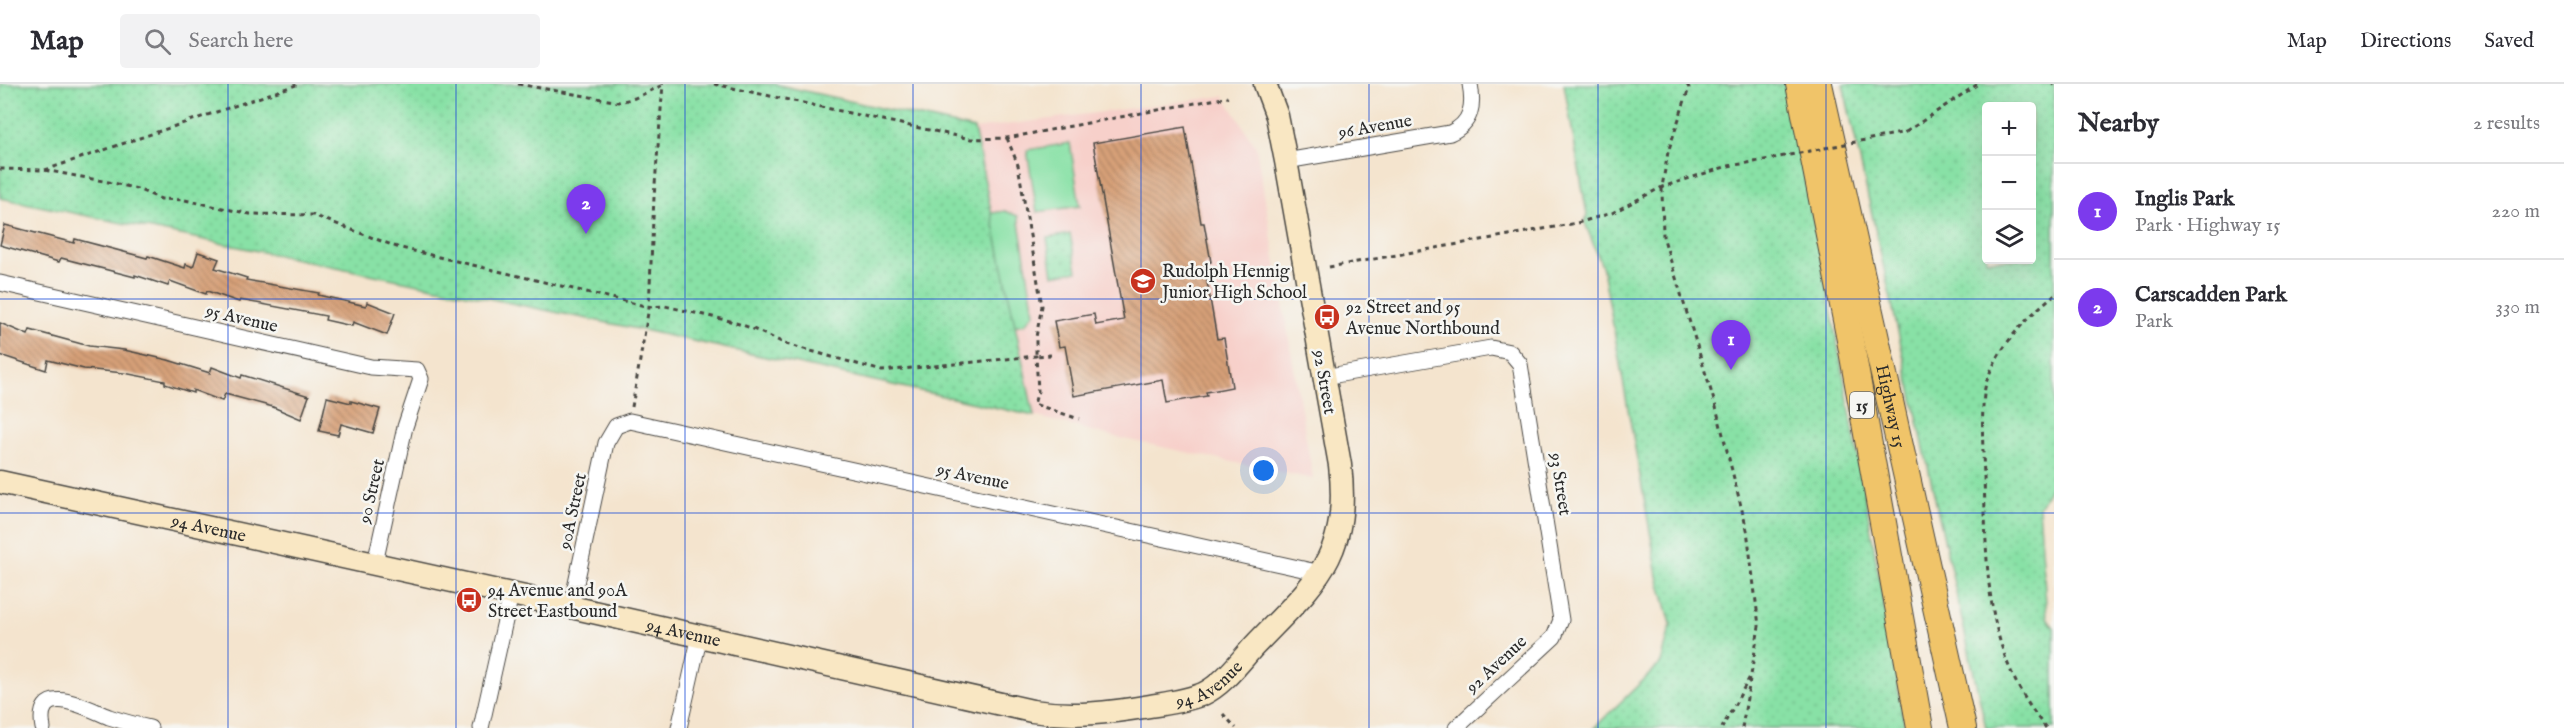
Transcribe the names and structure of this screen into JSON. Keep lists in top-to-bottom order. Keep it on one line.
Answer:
{"streets":{"main road":["15","Highway 15"],"street":["96 Avenue","95 Avenue","92 Street","93 Street","90 Street","90A Street","94 Avenue","92 Avenue"]},"crossings":[["96 Avenue","92 Street"],["95 Avenue","92 Street"],["95 Avenue","90 Street"],["95 Avenue","90A Street"],["95 Avenue","94 Avenue"],["92 Street","93 Street"],["92 Street","94 Avenue"],["93 Street","92 Avenue"],["90 Street","94 Avenue"],["90A Street","94 Avenue"]],"places":{"school or university":["Rudolph Hennig Junior High School"],"bus stop":["92 Street and 95 Avenue Northbound","94 Avenue and 90A Street Eastbound"]},"page":{"header":"Map","search":"Search here","nav":["Map","Directions","Saved"],"heading":["Nearby","2 results"],"map_buttons":["+","−"],"list":[{"mark":"1","name":"Inglis Park","note":"Park · Highway 15","value":"220 m"},{"mark":"2","name":"Carscadden Park","note":"Park","value":"330 m"}],"pins":["2","1"]}}
